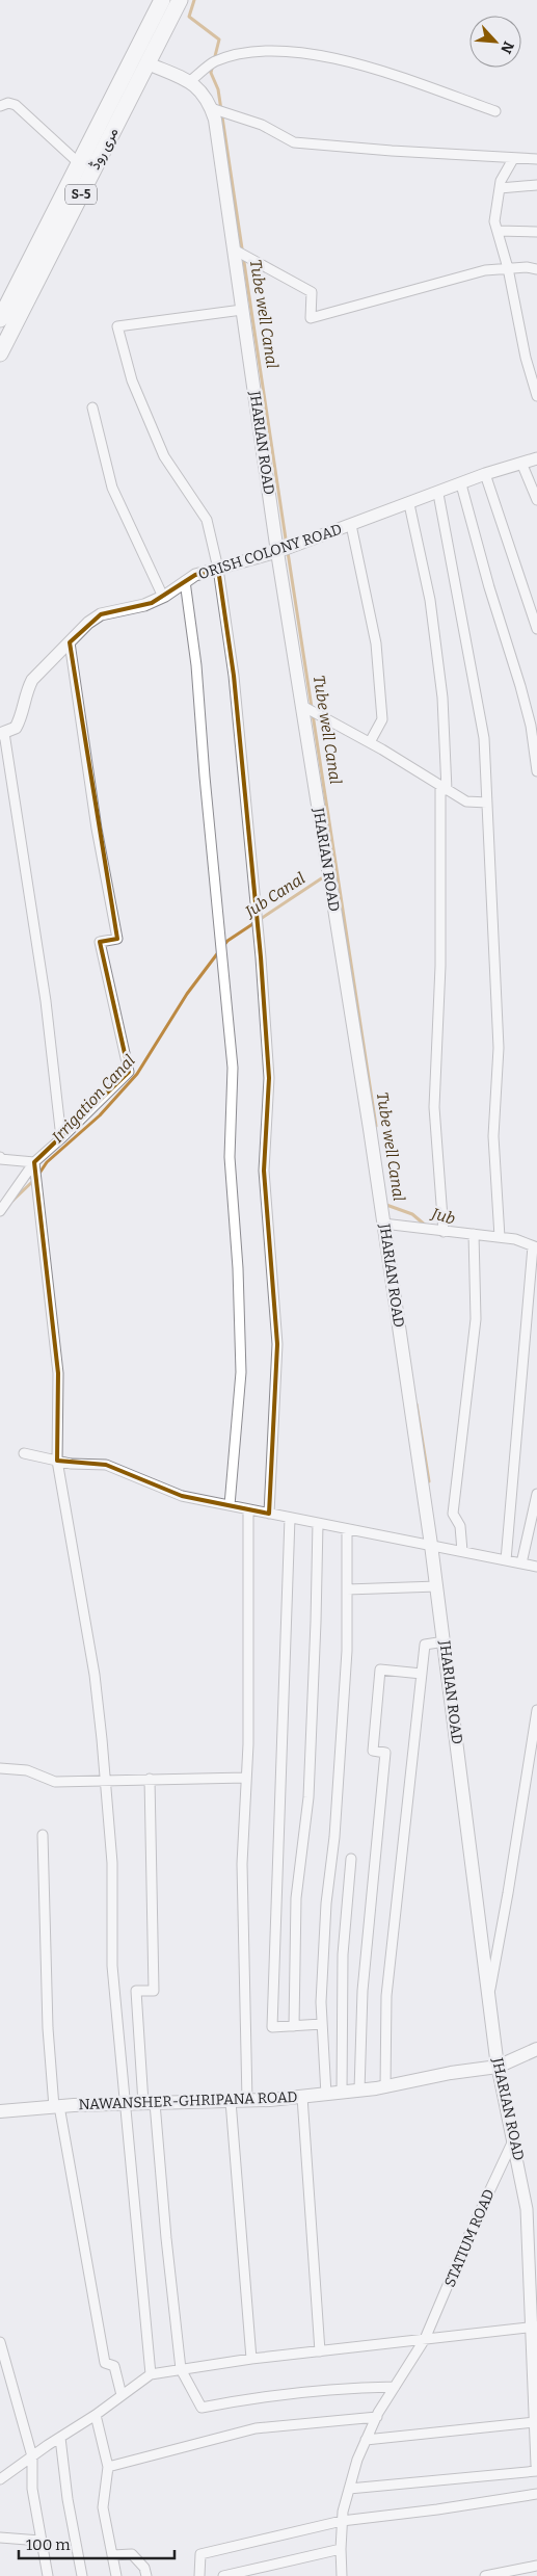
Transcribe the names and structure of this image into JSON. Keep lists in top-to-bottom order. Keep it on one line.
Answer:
{"streets":{"main road":["مری روڈ","S-5","JHARIAN ROAD","NAWANSHER-GHRIPANA ROAD"],"street":["ORISH COLONY ROAD","STATIUM ROAD"]},"crossings":[["مری روڈ","JHARIAN ROAD"],["JHARIAN ROAD","ORISH COLONY ROAD"],["JHARIAN ROAD","NAWANSHER-GHRIPANA ROAD"],["JHARIAN ROAD","STATIUM ROAD"]],"water":["Tube well Canal","Jub Canal","Irrigation Canal","Jub"],"scale_bar":"100 m","north":"bottom right"}
